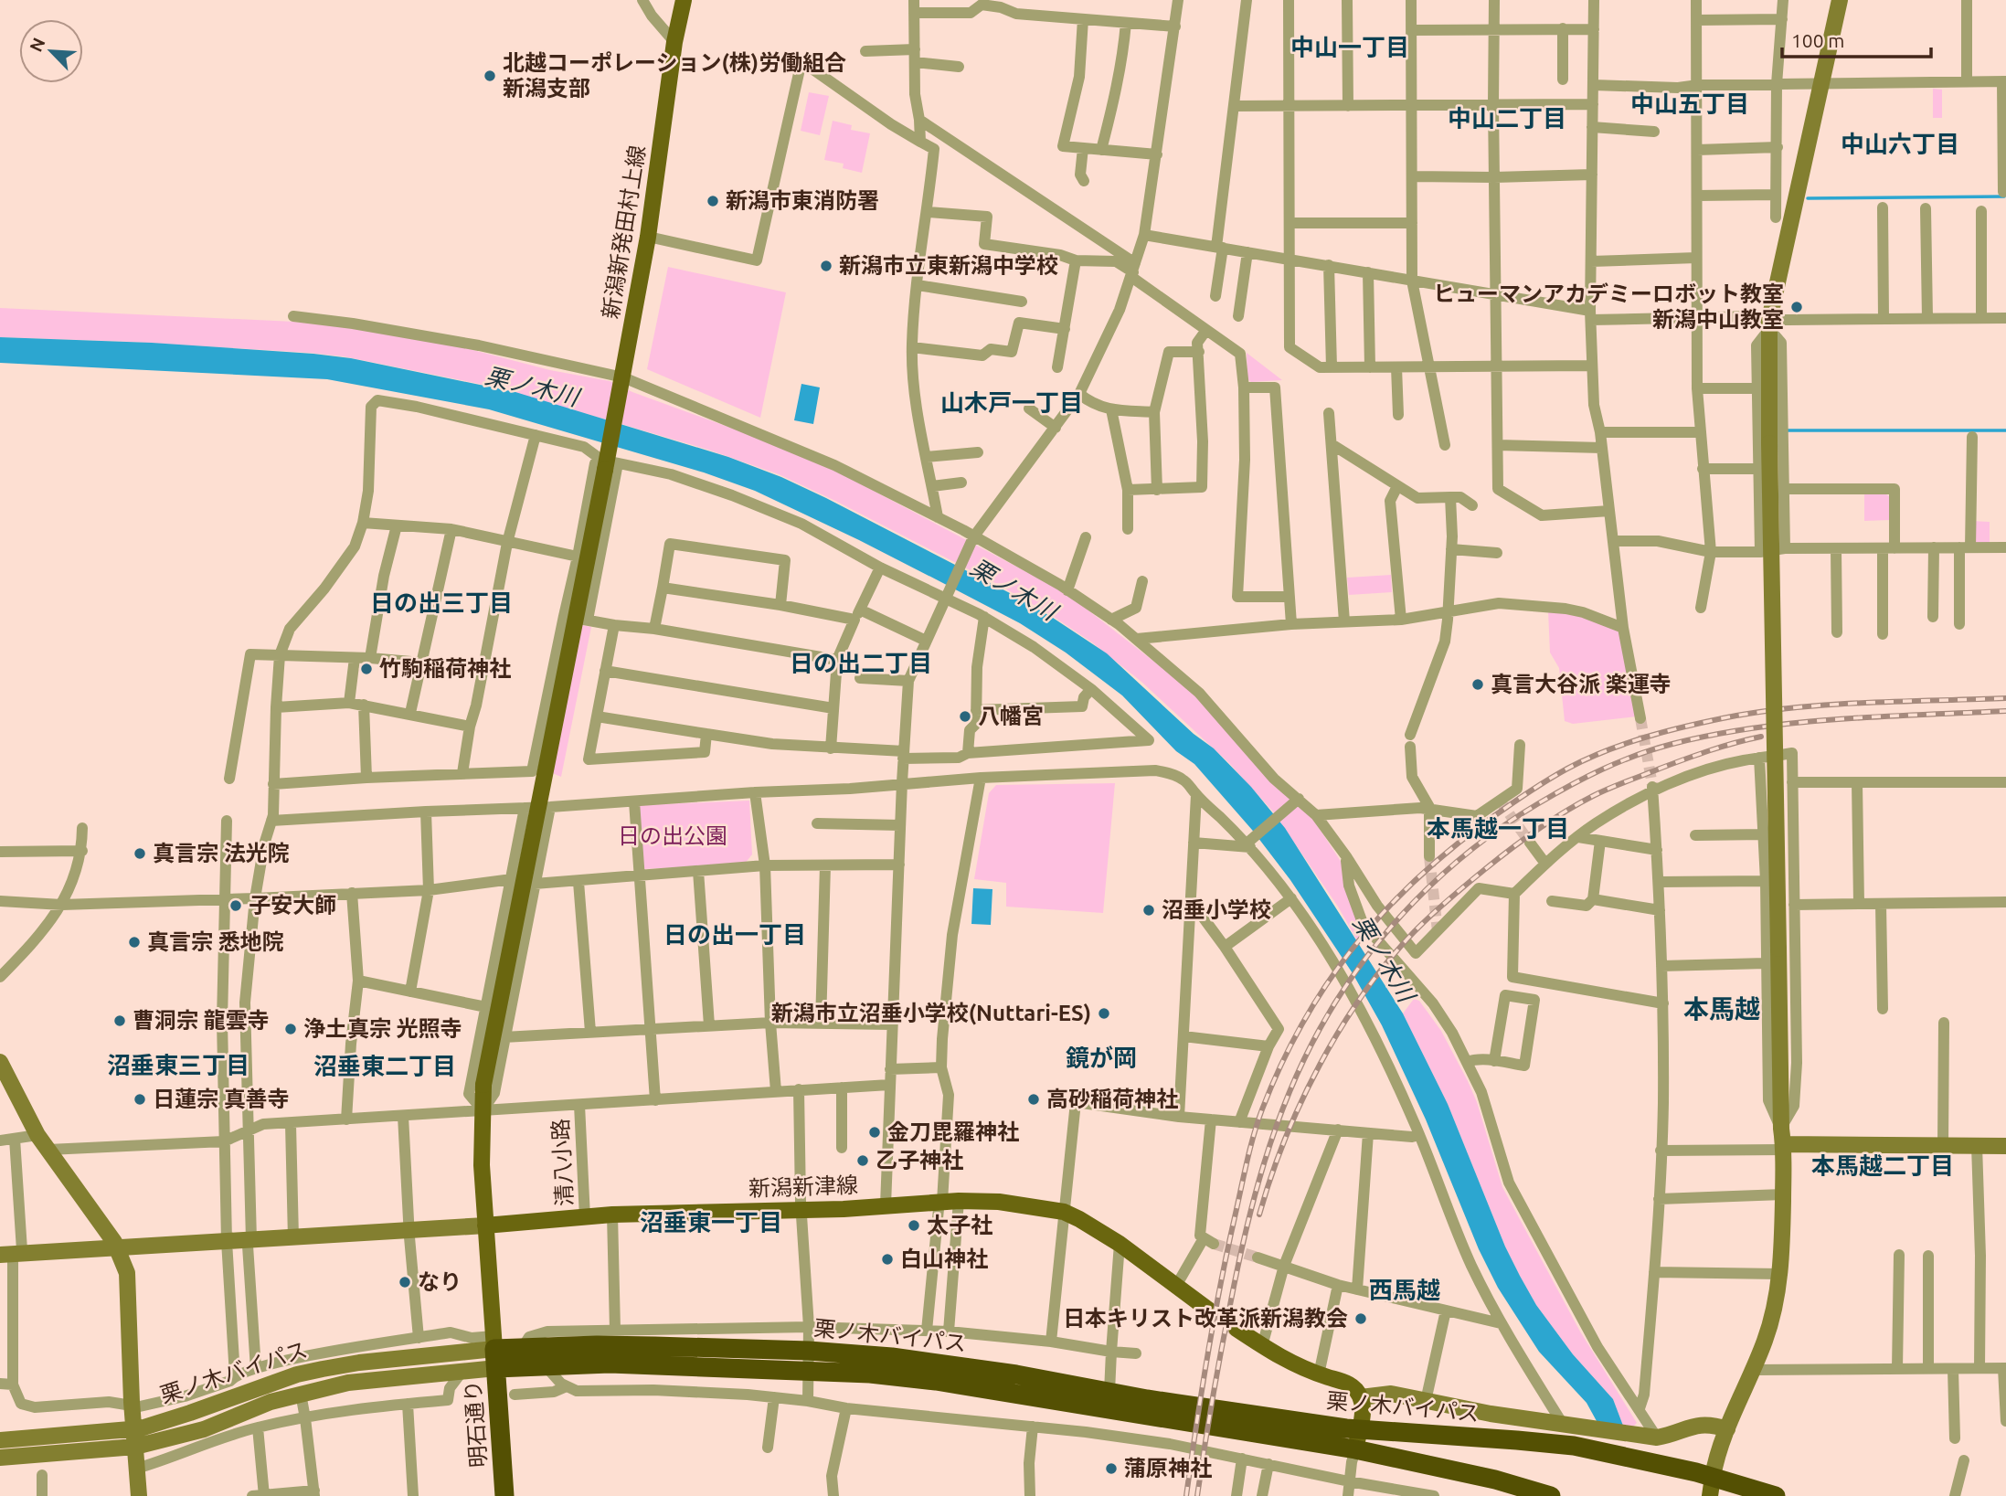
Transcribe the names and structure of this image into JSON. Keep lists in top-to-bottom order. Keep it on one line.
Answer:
{"streets":{"highway":["栗ノ木バイパス","明石通り"],"main road":["新潟新発田村上線","新潟新津線"],"street":["清八小路"]},"crossings":[["新潟新発田村上線","新潟新津線"],["新潟新発田村上線","栗ノ木バイパス"],["新潟新発田村上線","明石通り"],["清八小路","新潟新津線"],["栗ノ木バイパス","明石通り"]],"districts":["中山一丁目","中山五丁目","中山二丁目","中山六丁目","山木戸一丁目","日の出三丁目","日の出二丁目","本馬越一丁目","日の出一丁目","本馬越","鏡が岡","沼垂東三丁目","沼垂東二丁目","本馬越二丁目","沼垂東一丁目","西馬越"],"water":["栗ノ木川"],"parks":["日の出公園"],"places":["北越コーポレーション(株)労働組合 新潟支部","新潟市東消防署","新潟市立東新潟中学校","ヒューマンアカデミーロボット教室 新潟中山教室","竹駒稲荷神社","真言大谷派 楽運寺","八幡宮","真言宗 法光院","子安大師","沼垂小学校","真言宗 悉地院","新潟市立沼垂小学校(Nuttari-ES)","曹洞宗 龍雲寺","浄土真宗 光照寺","日蓮宗 真善寺","高砂稲荷神社","金刀毘羅神社","乙子神社","太子社","白山神社","なり","日本キリスト改革派新潟教会","蒲原神社"],"scale_bar":"100 m","north":"top left"}
